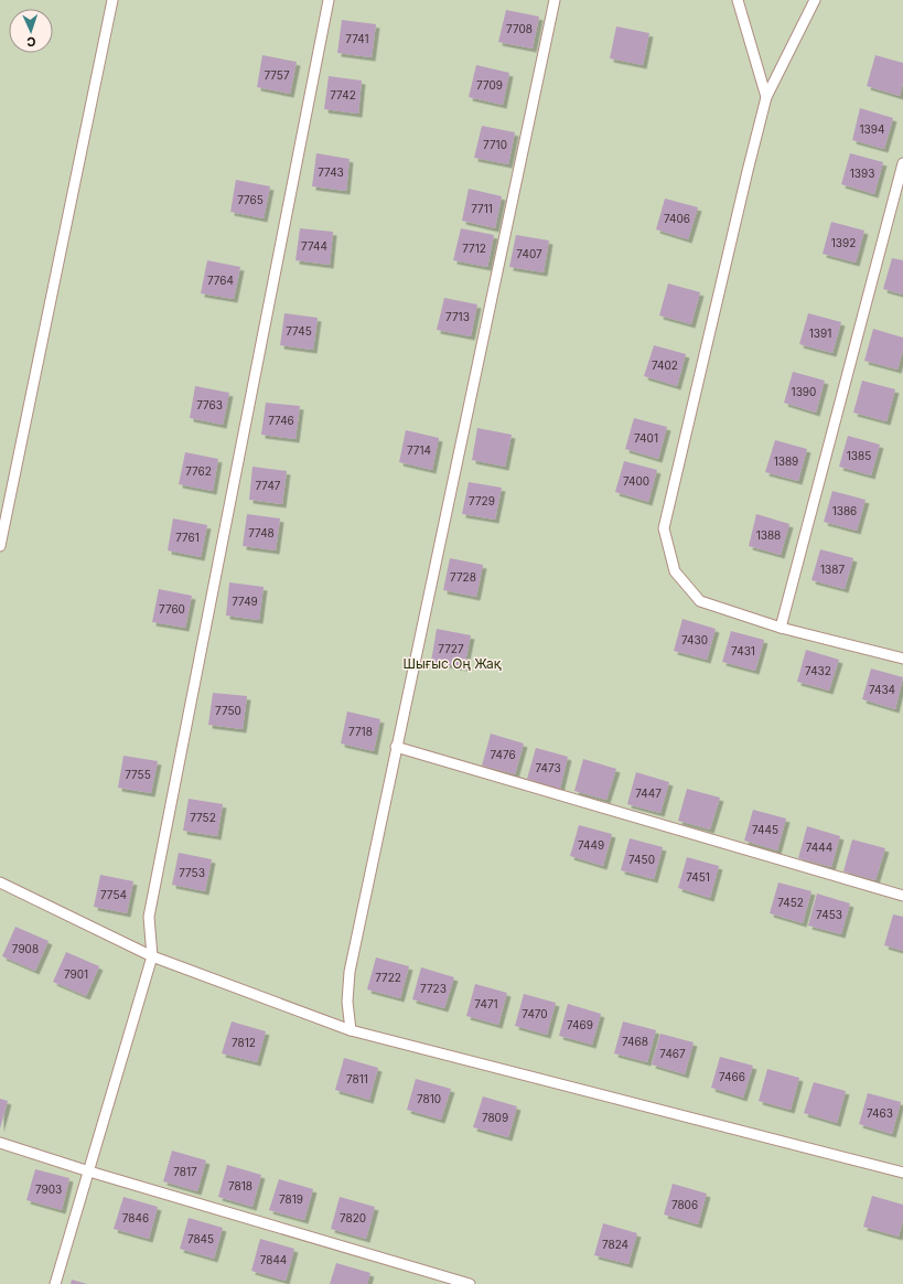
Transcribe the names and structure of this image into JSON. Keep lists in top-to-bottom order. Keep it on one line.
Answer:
{"parks":["Шығыс Оң Жақ"],"house_numbers":["7708","7741","7757","7709","7742","1394","7710","7743","1393","7765","7711","7406","1392","7744","7712","7407","7764","7713","7745","1391","7402","1390","7763","7746","7401","7714","1385","1389","7762","7400","7747","7729","1386","7748","1388","7761","1387","7728","7749","7760","7430","7727","7431","7432","7434","7750","7718","7476","7473","7755","7447","7752","7445","7449","7444","7450","7753","7451","7754","7452","7453","7908","7901","7722","7723","7471","7470","7469","7468","7812","7467","7466","7811","7810","7463","7809","7817","7818","7903","7819","7806","7846","7820","7845","7824","7844"],"north":"bottom"}
